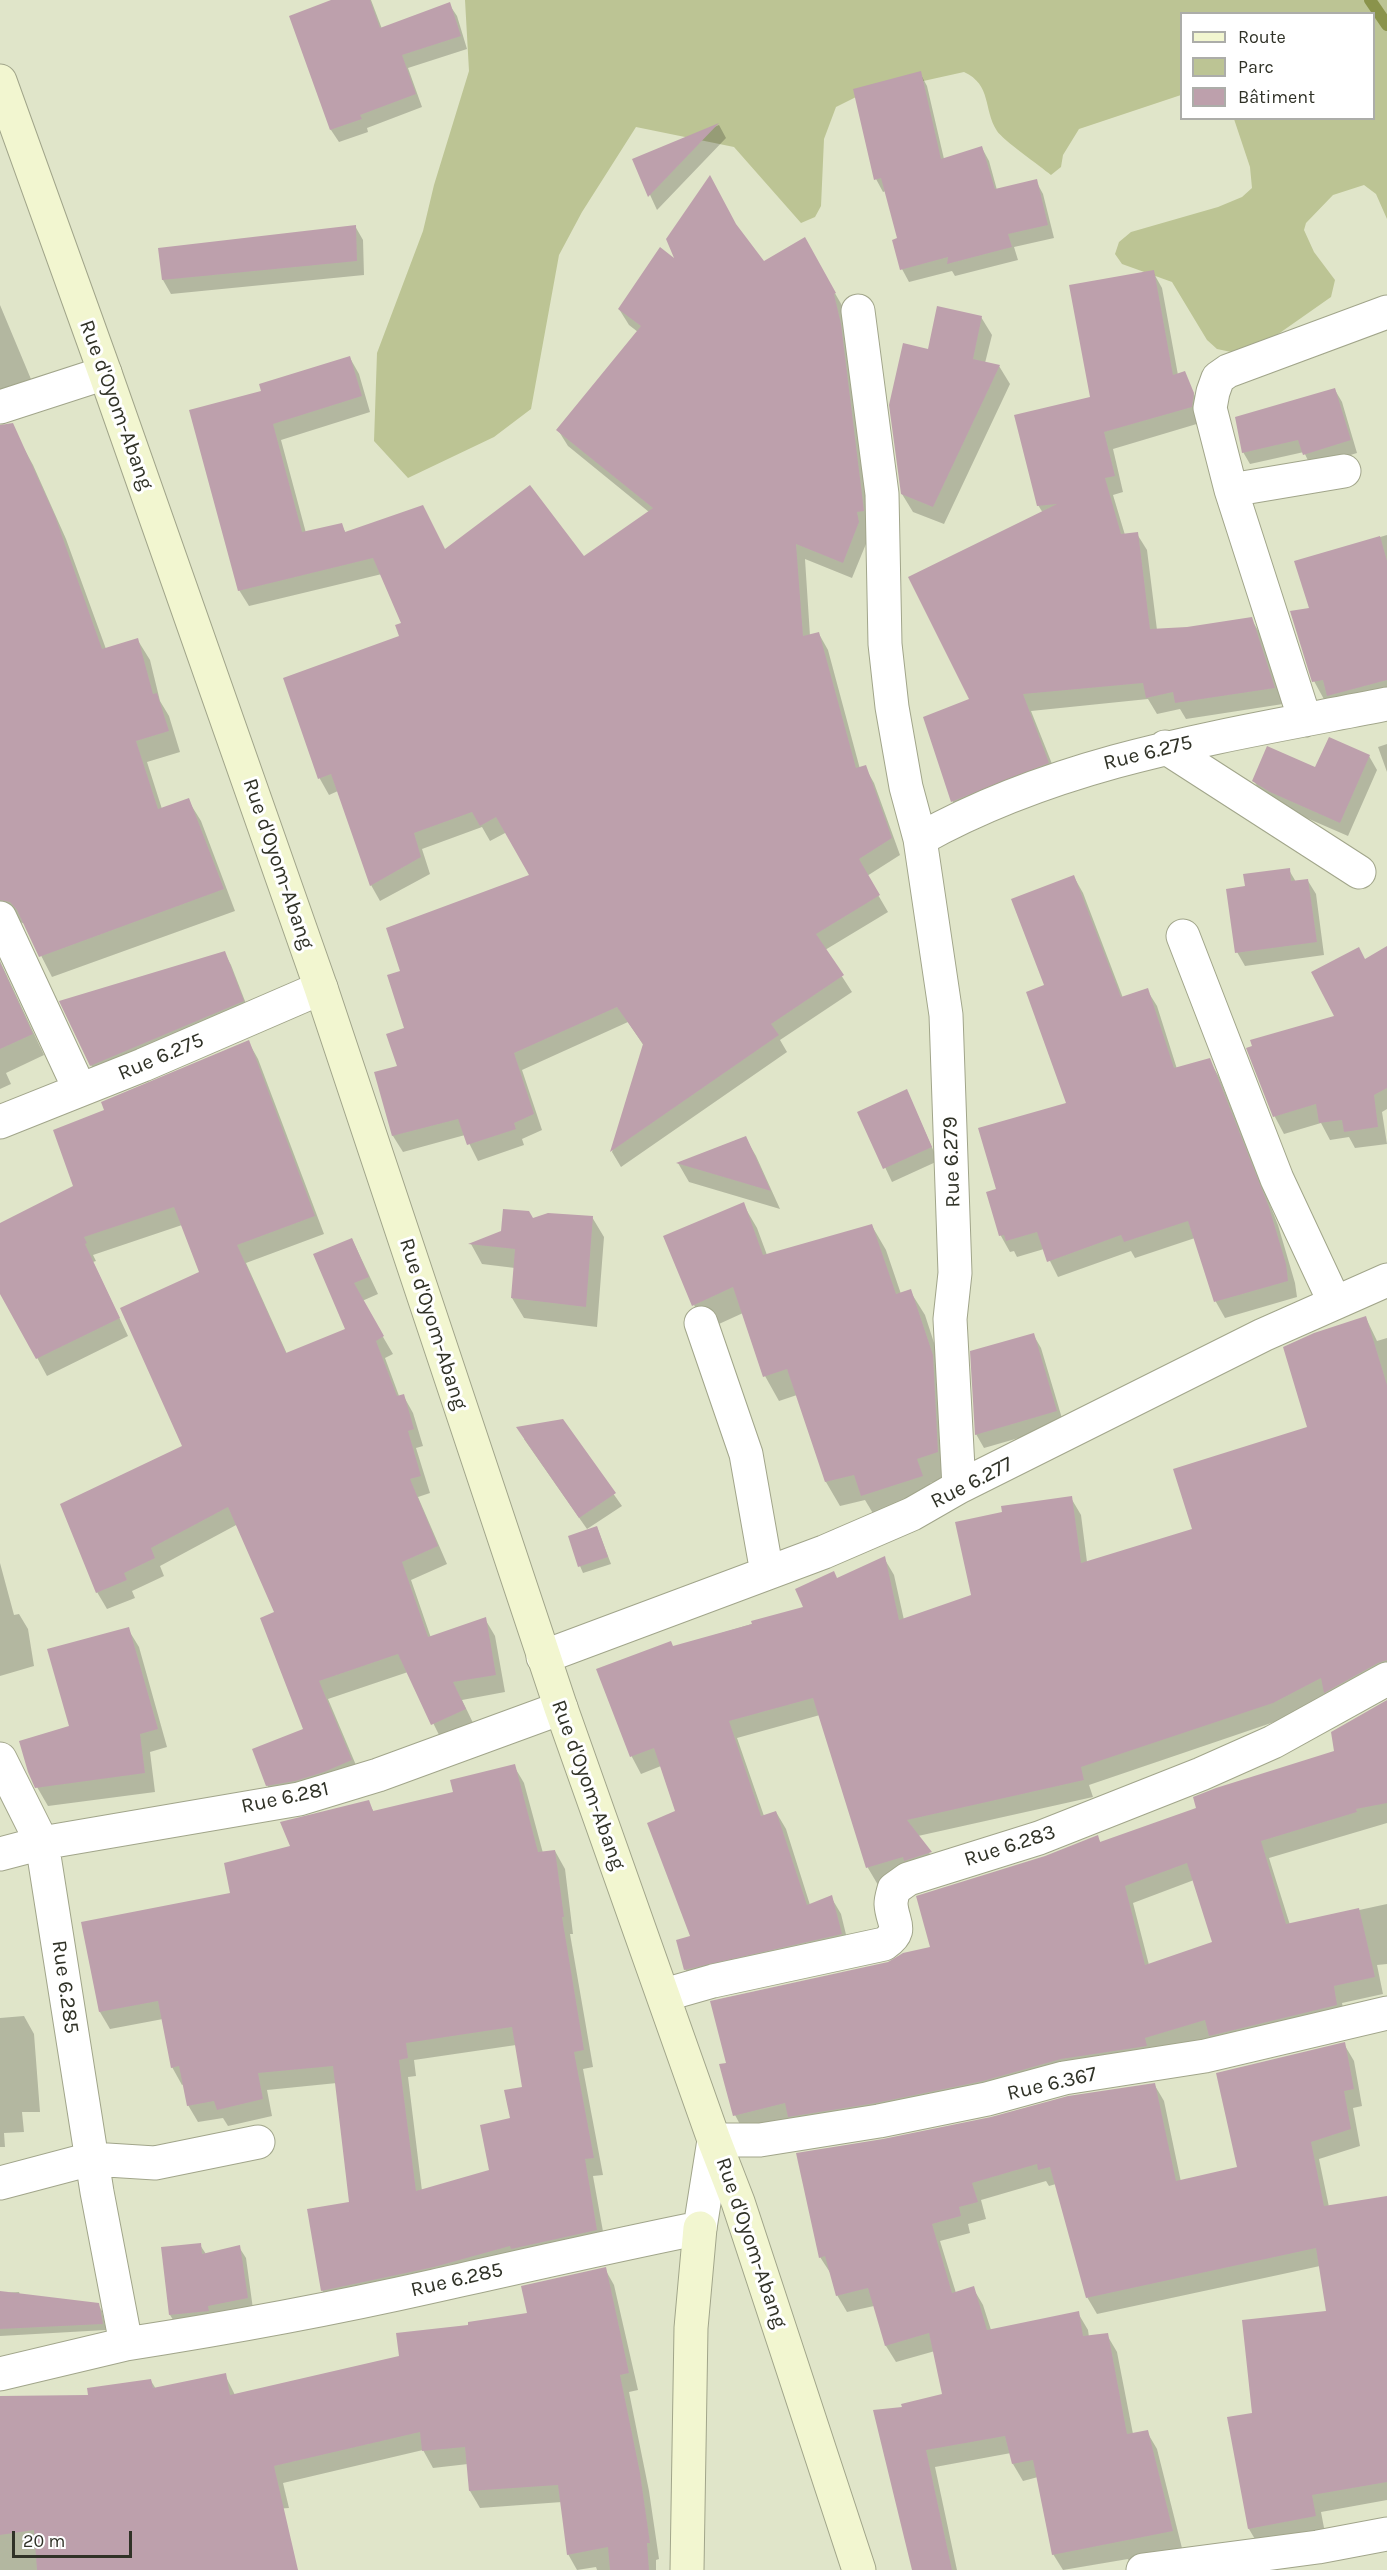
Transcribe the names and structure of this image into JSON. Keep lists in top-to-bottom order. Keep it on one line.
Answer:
{"streets":{"main road":["Rue d'Oyom-Abang"],"street":["Rue 6.275","Rue 6.279","Rue 6.277","Rue 6.281","Rue 6.283","Rue 6.285","Rue 6.367"]},"crossings":[["Rue d'Oyom-Abang","Rue 6.275"],["Rue d'Oyom-Abang","Rue 6.277"],["Rue d'Oyom-Abang","Rue 6.281"],["Rue d'Oyom-Abang","Rue 6.283"],["Rue d'Oyom-Abang","Rue 6.367"],["Rue 6.275","Rue 6.279"],["Rue 6.279","Rue 6.277"],["Rue 6.281","Rue 6.285"]],"legend":["Route","Parc","Bâtiment"],"scale_bar":"20 m"}
